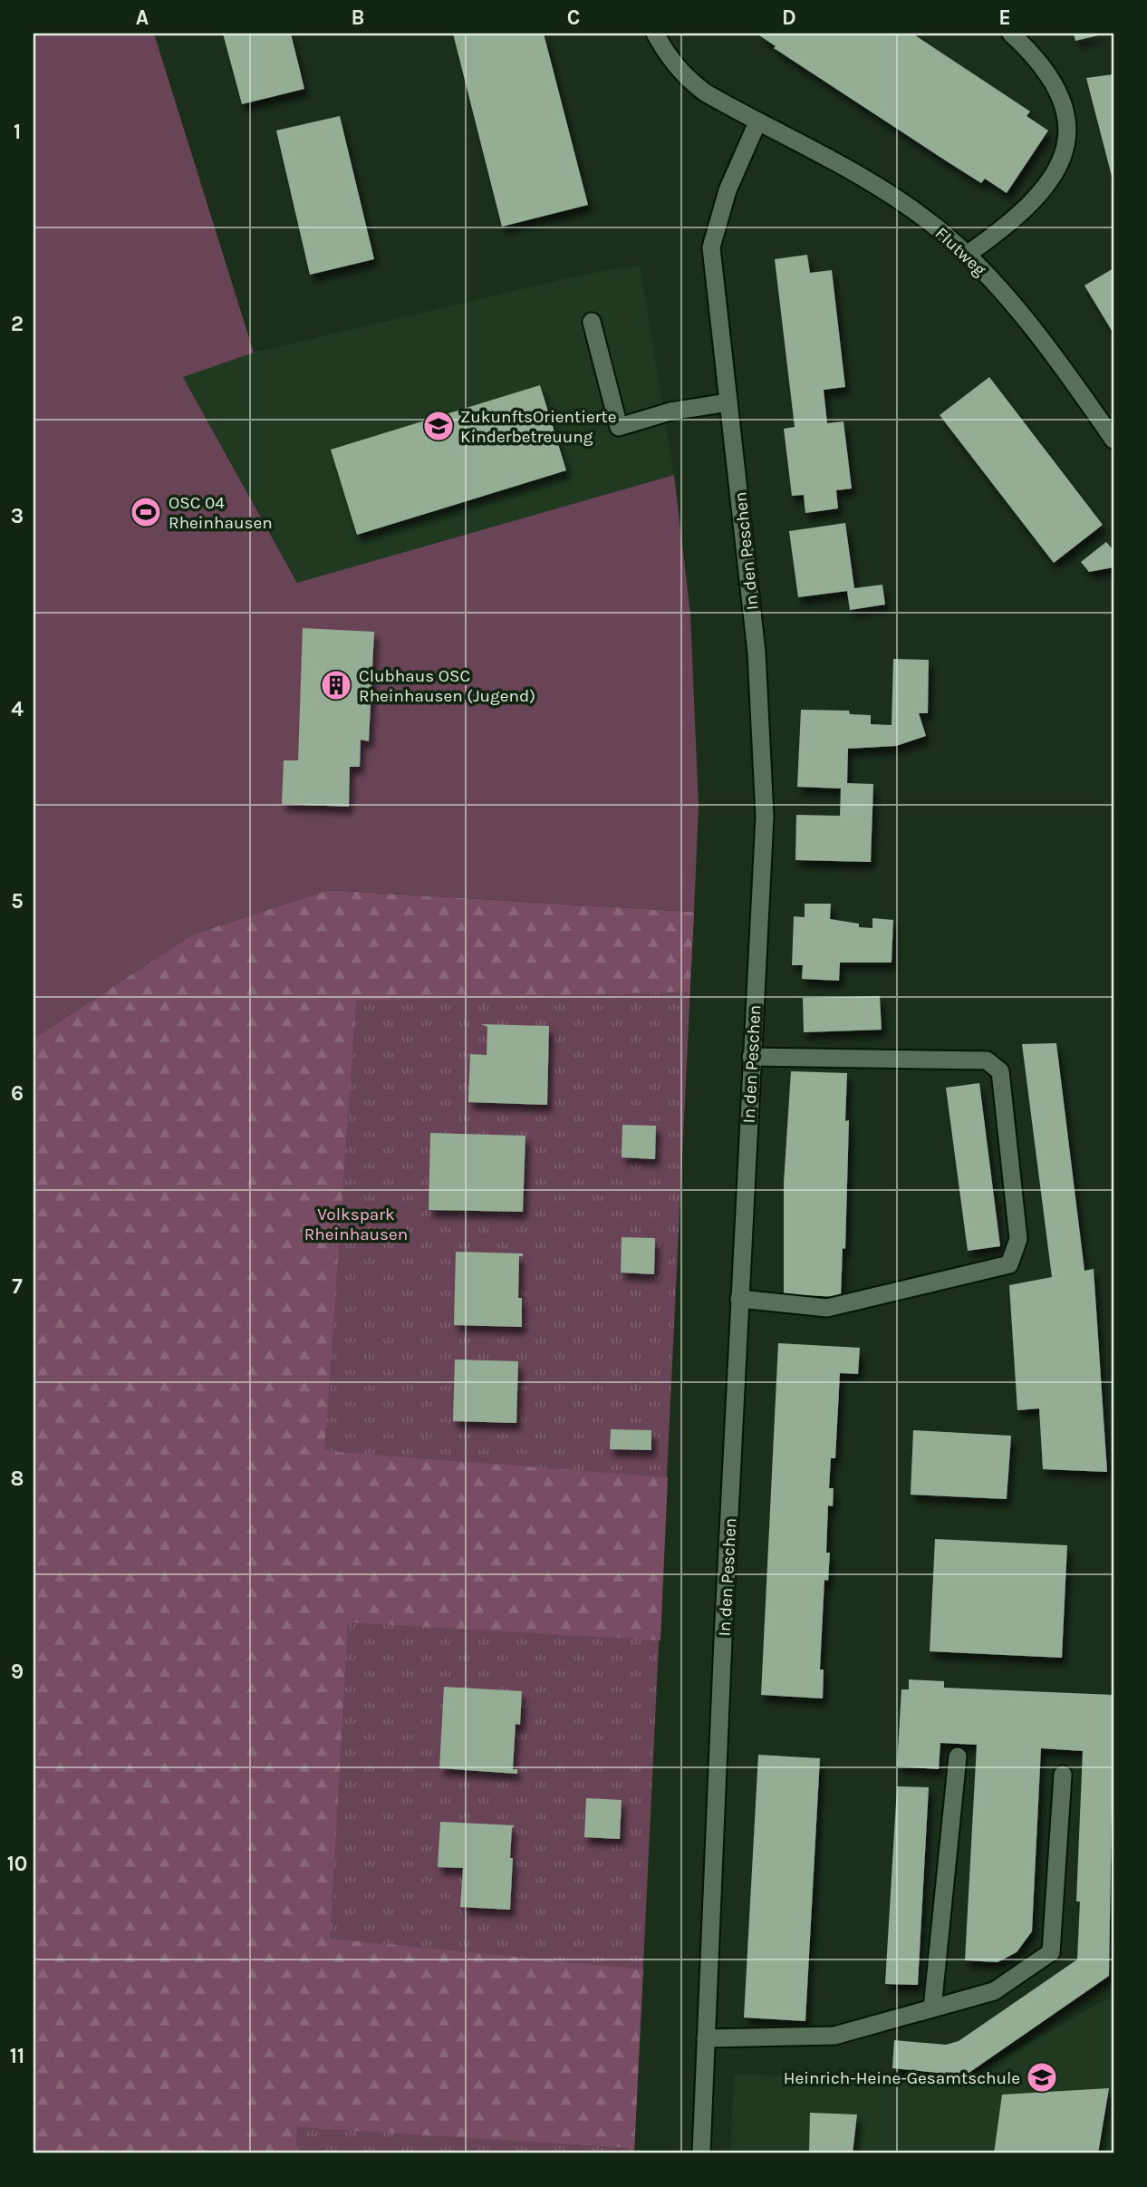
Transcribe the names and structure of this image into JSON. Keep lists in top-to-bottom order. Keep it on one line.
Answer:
{"streets":{"street":["Flutweg","In den Peschen"]},"crossings":[["Flutweg","In den Peschen"]],"parks":["Volkspark Rheinhausen"],"places":{"school or university":["ZukunftsOrientierte Kinderbetreuung","Heinrich-Heine-Gesamtschule"],"sports":["OSC 04 Rheinhausen"],"building":["Clubhaus OSC Rheinhausen (Jugend)"]},"grid":{"columns":["A","B","C","D","E"],"rows":["1","2","3","4","5","6","7","8","9","10","11"]}}
